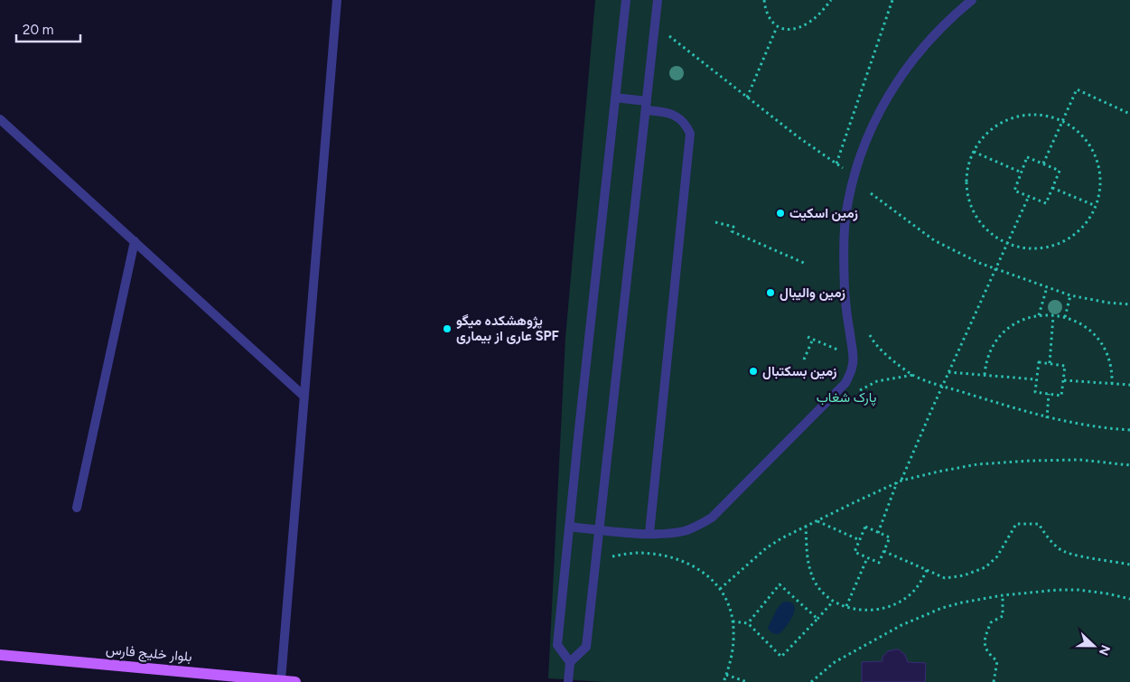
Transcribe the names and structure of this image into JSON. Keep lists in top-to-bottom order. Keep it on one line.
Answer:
{"streets":{"main road":["بلوار خلیج ‌فارس"]},"parks":["پارک شغاب"],"places":["زمین اسکیت","زمین والیبال","پژوهشکده میگو عاری از بیماری SPF","زمین بسکتبال"],"scale_bar":"20 m","north":"right"}
